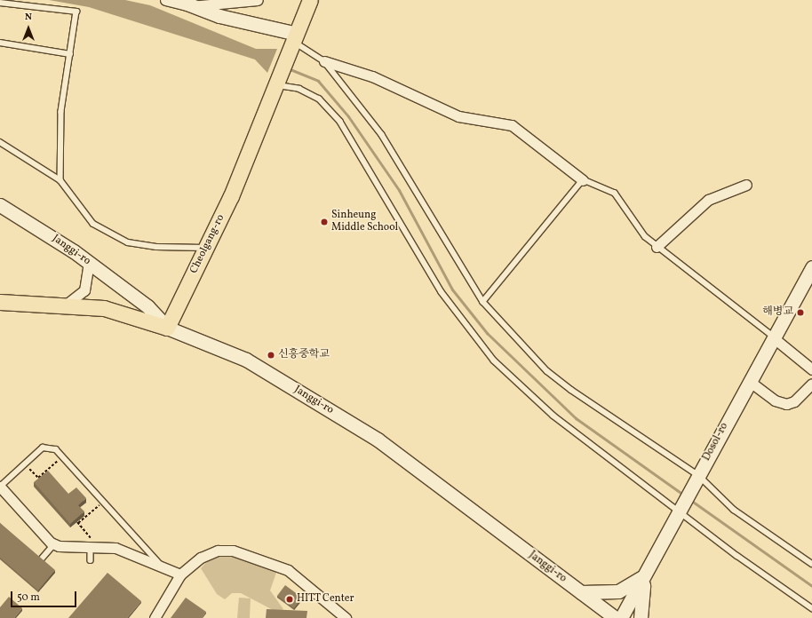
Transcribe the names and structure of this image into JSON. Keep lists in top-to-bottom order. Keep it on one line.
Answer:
{"streets":{"main road":["Cheolgang-ro","Janggi-ro","Dosol-ro"]},"crossings":[["Cheolgang-ro","Janggi-ro"]],"places":["Sinheung Middle School","해병교","신흥중학교","HITT Center"],"scale_bar":"50 m","north":"top"}
